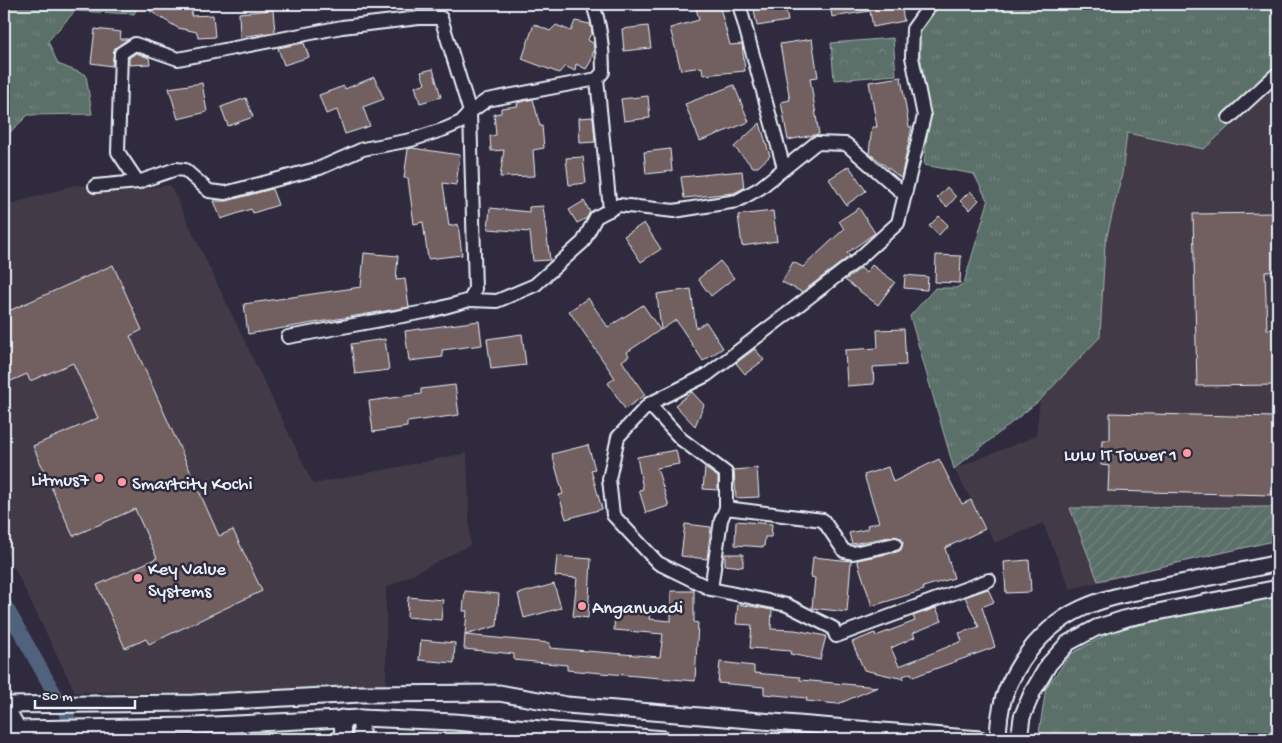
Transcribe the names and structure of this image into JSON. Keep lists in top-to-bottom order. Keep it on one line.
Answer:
{"places":["LuLu IT Tower 1","Litmus7","Smartcity Kochi","Key Value Systems","Anganwadi"],"scale_bar":"50 m"}
